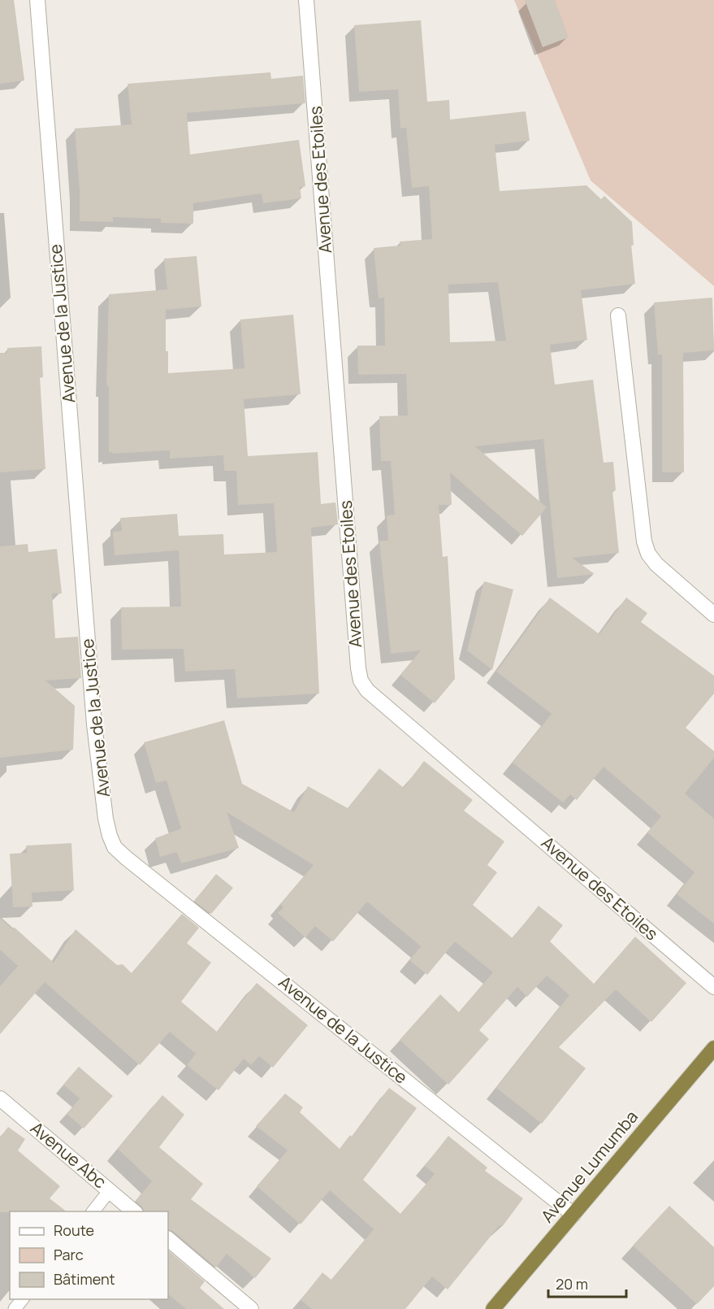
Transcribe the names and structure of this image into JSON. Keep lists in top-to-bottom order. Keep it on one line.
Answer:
{"streets":{"highway":["Avenue Lumumba"],"street":["Avenue des Etoiles","Avenue de la Justice","Avenue Abc"]},"crossings":[["Avenue de la Justice","Avenue Lumumba"]],"legend":["Route","Parc","Bâtiment"],"scale_bar":"20 m"}
